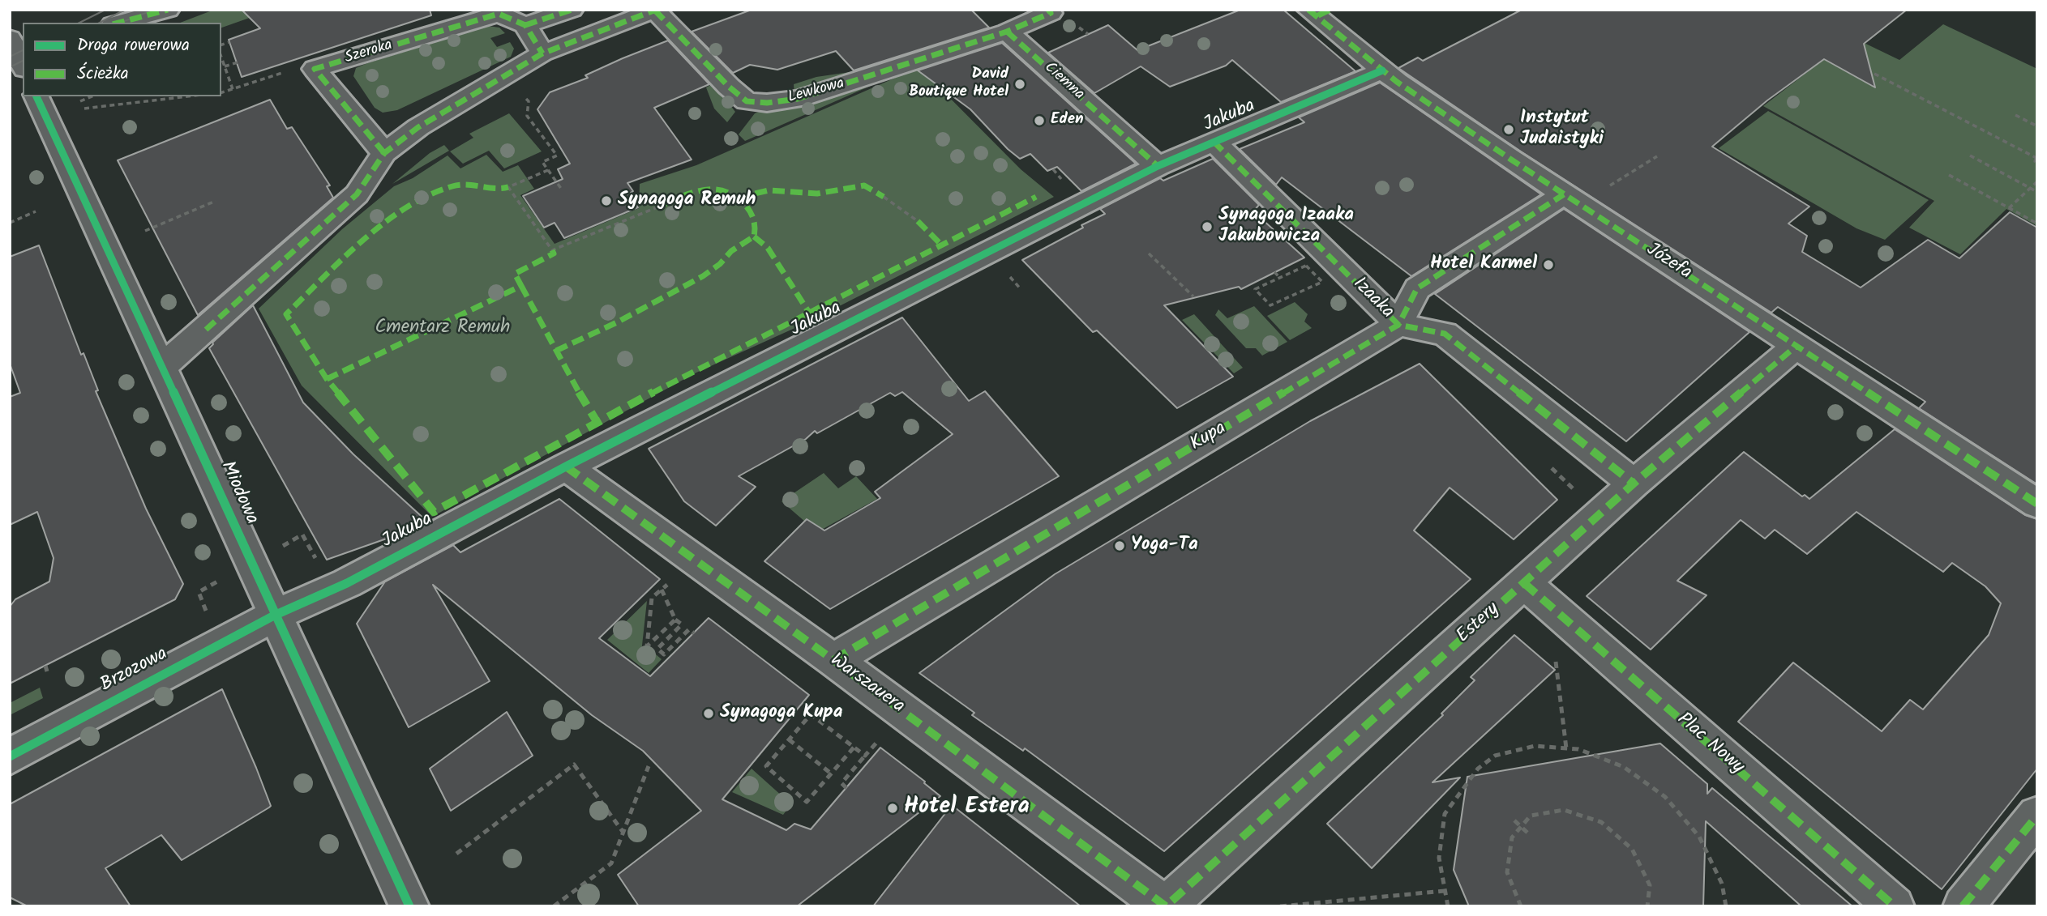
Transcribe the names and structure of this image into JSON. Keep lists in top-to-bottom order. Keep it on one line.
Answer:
{"streets":{"street":["Szeroka","Ciemna","Lewkowa","Jakuba","Józefa","Izaaka","Kupa","Miodowa","Estery","Brzozowa","Warszauera","Plac Nowy"]},"crossings":[["Ciemna","Lewkowa"],["Ciemna","Jakuba"],["Jakuba","Józefa"],["Jakuba","Izaaka"],["Jakuba","Miodowa"],["Jakuba","Brzozowa"],["Jakuba","Warszauera"],["Józefa","Estery"],["Izaaka","Kupa"],["Izaaka","Estery"],["Kupa","Warszauera"],["Miodowa","Brzozowa"],["Estery","Warszauera"],["Estery","Plac Nowy"]],"parks":["Cmentarz Remuh"],"places":["David Boutique Hotel","Eden","Instytut Judaistyki","Synagoga Remuh","Synagoga Izaaka Jakubowicza","Hotel Karmel","Yoga-Ta","Synagoga Kupa","Hotel Estera"],"legend":["Droga rowerowa","Ścieżka"]}
